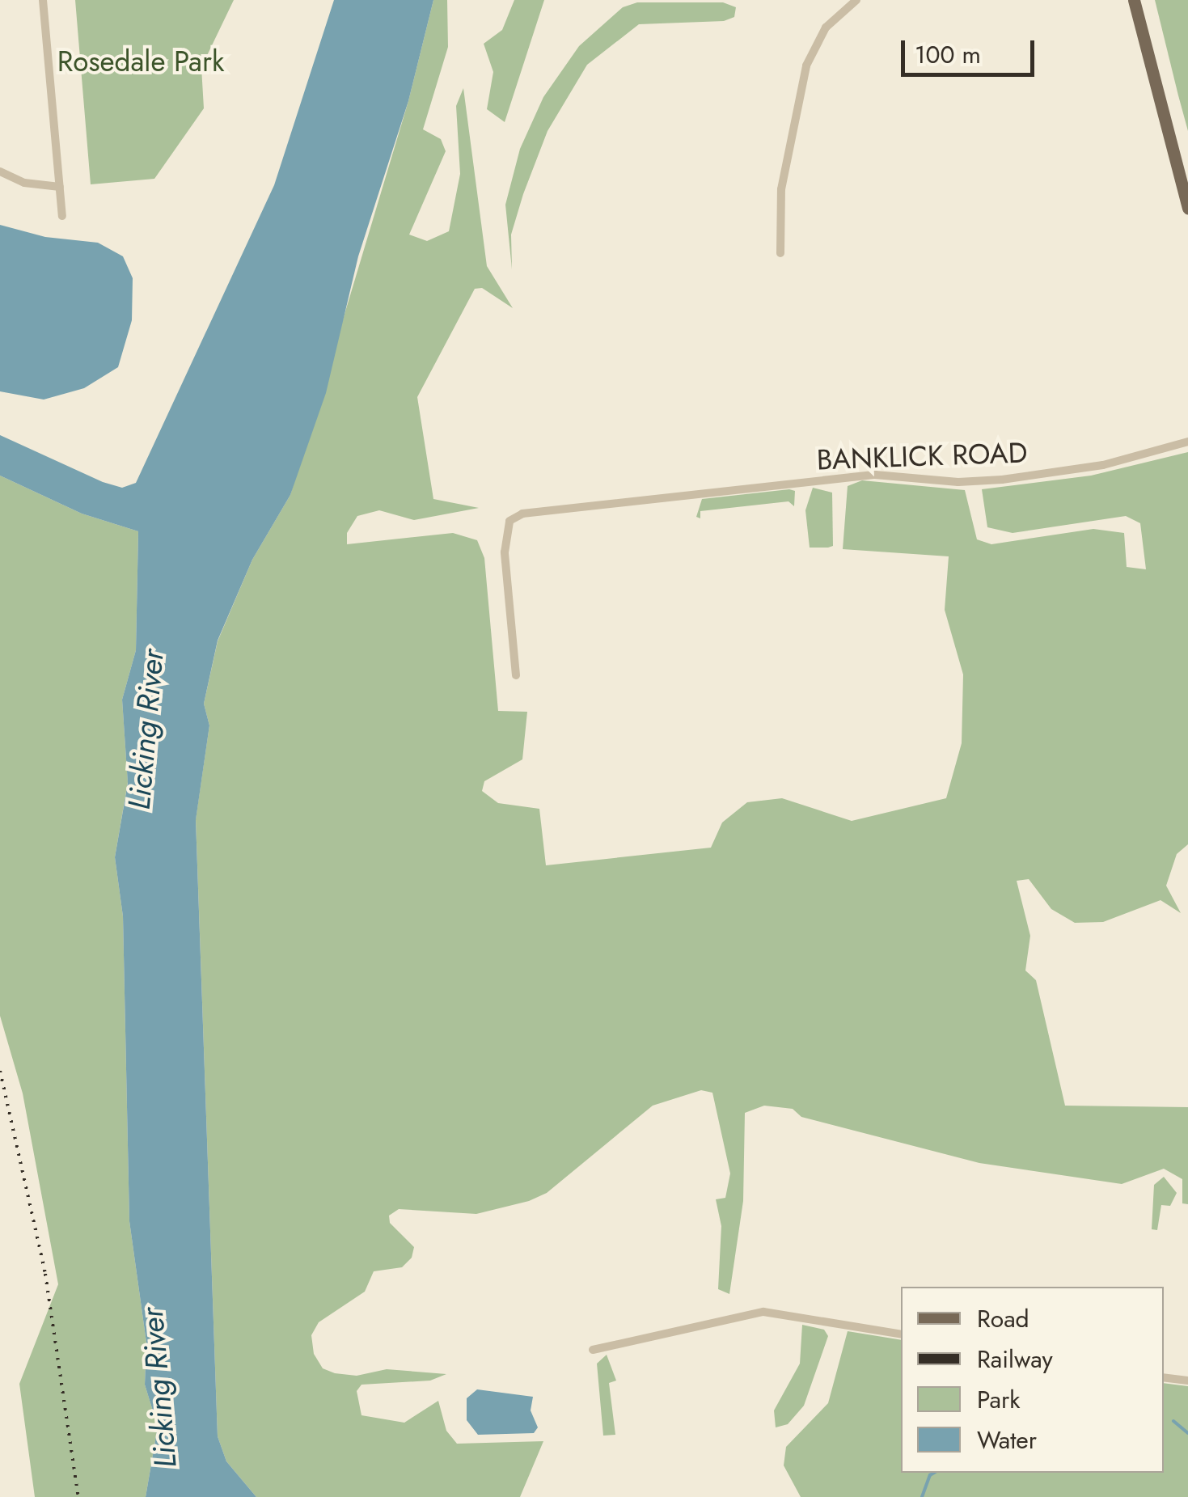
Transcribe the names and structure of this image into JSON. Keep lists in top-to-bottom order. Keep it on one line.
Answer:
{"streets":{"street":["BANKLICK ROAD"]},"water":["Licking River"],"parks":["Rosedale Park"],"legend":["Road","Railway","Park","Water"],"scale_bar":"100 m"}
